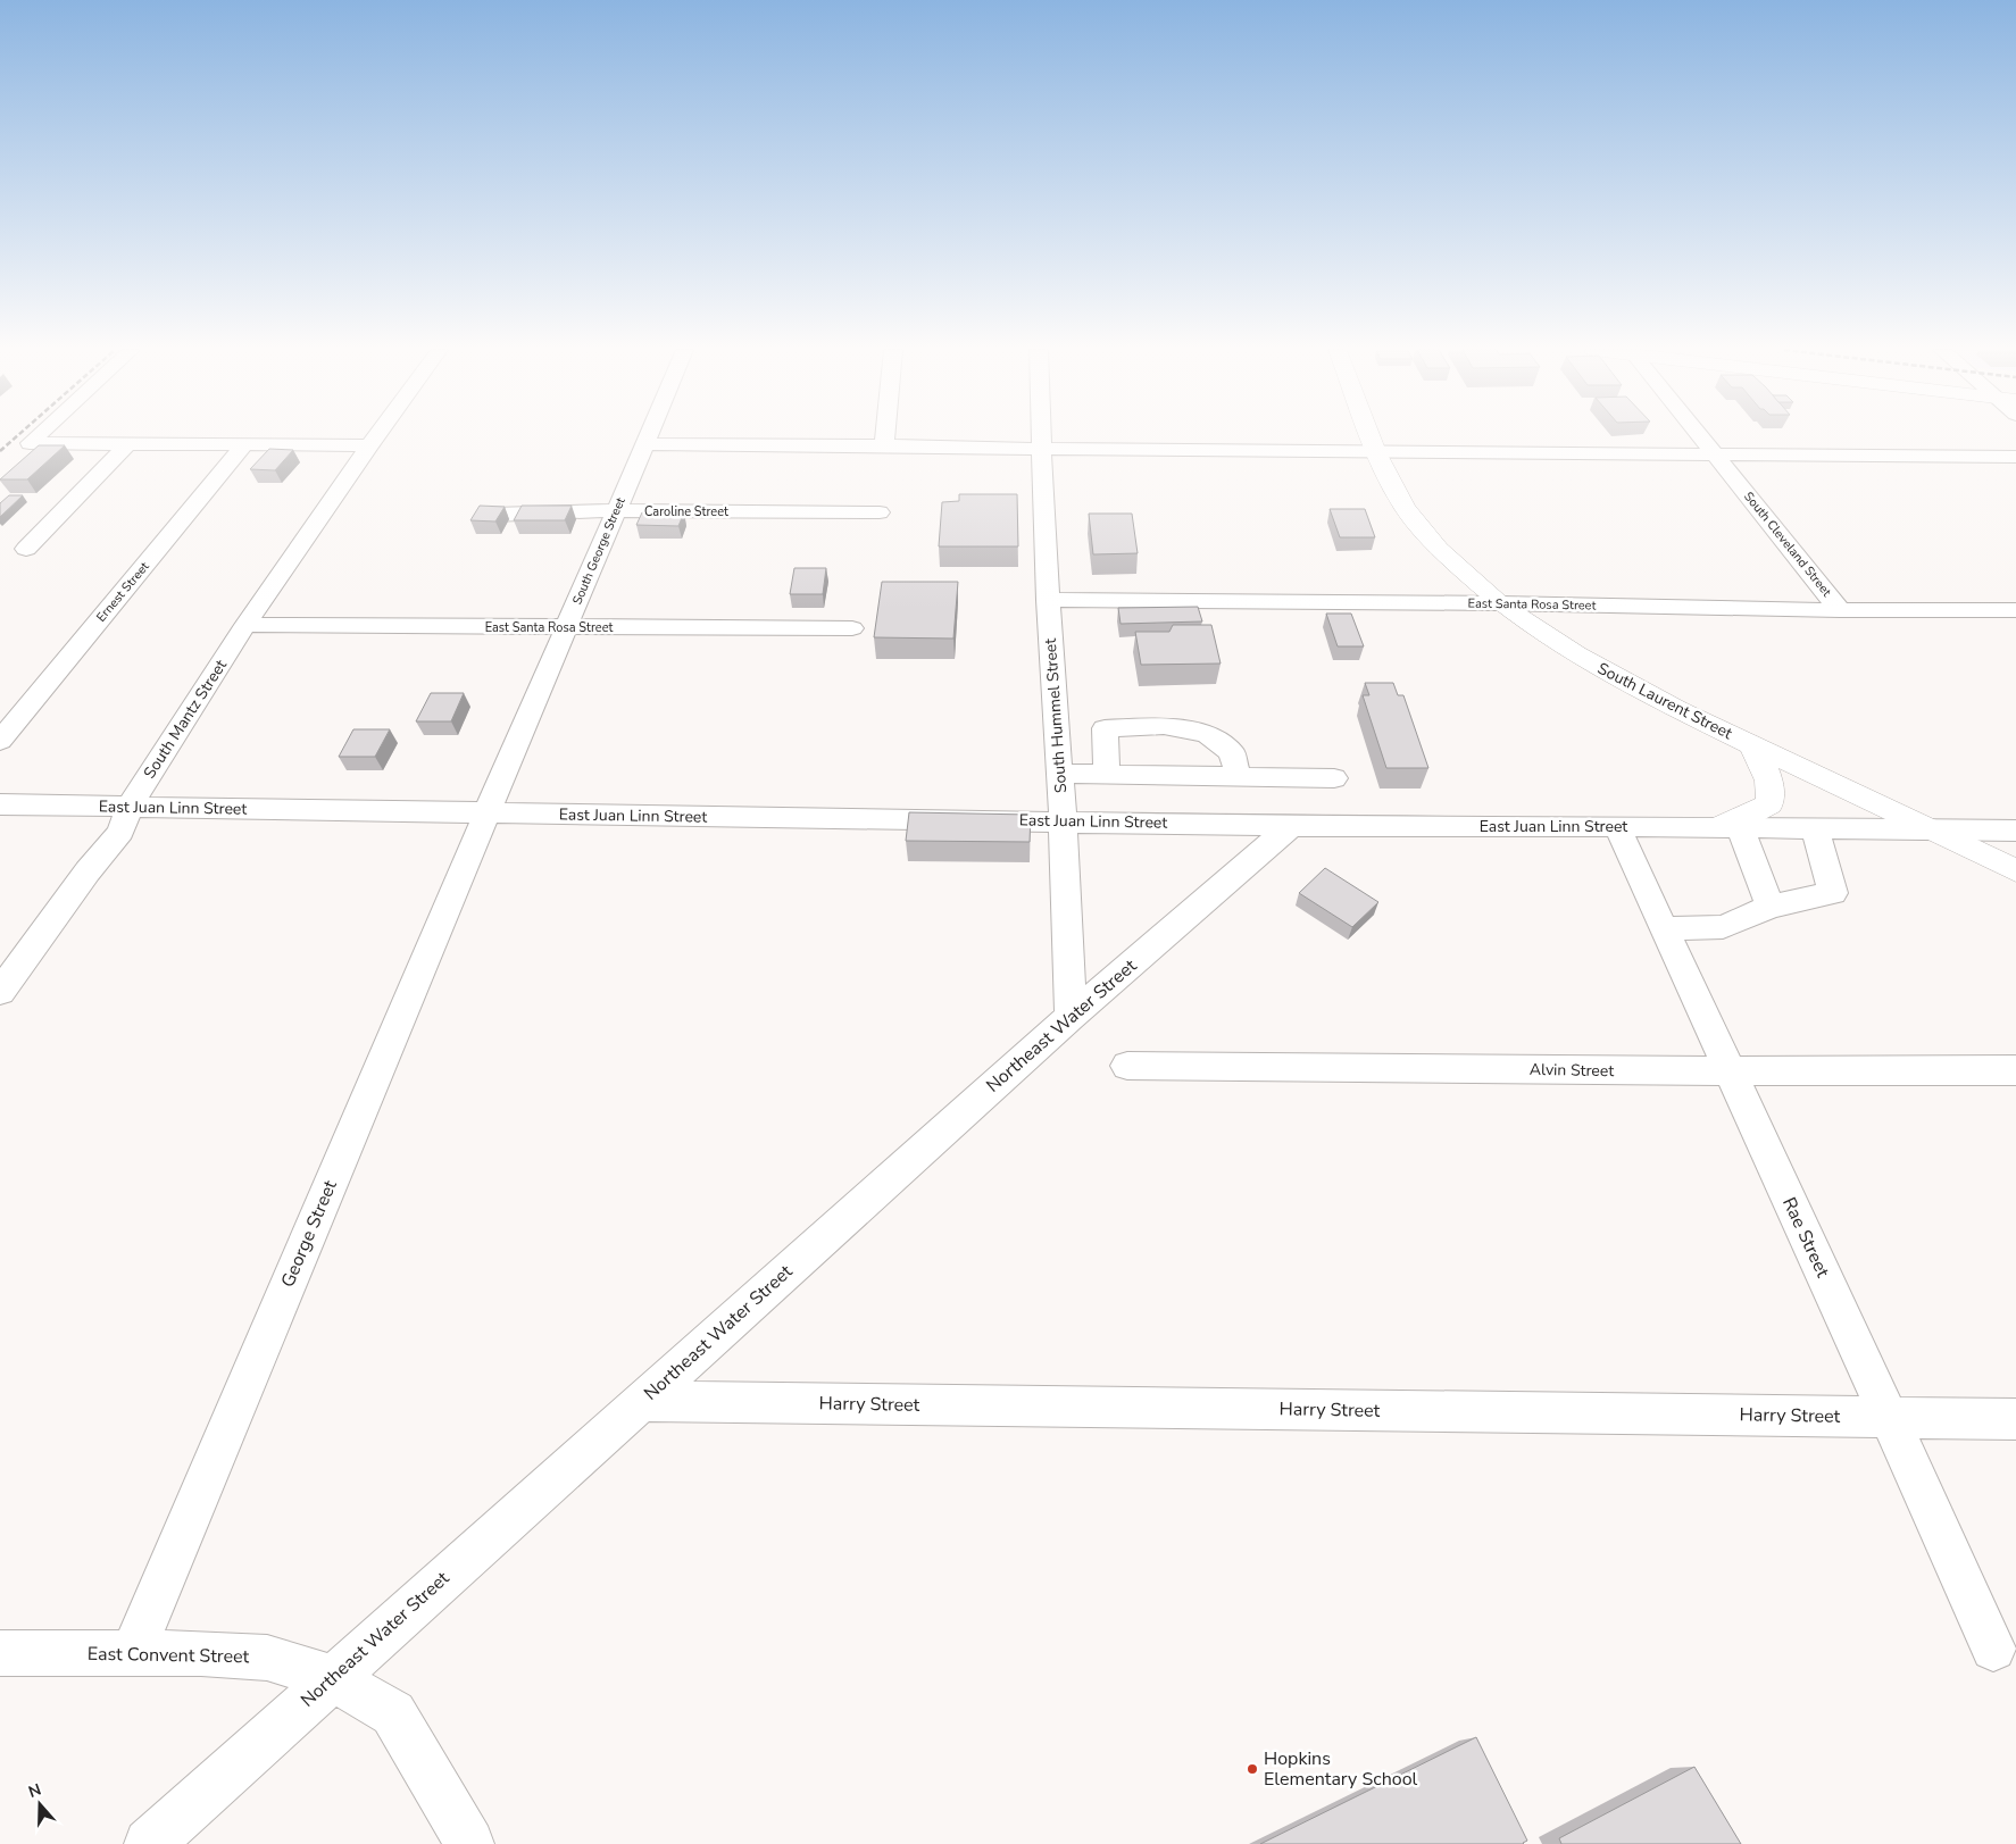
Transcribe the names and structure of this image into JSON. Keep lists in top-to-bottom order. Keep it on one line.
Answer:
{"streets":{"main road":["South Laurent Street"],"street":["Caroline Street","South Cleveland Street","South George Street","Ernest Street","East Santa Rosa Street","South Hummel Street","South Mantz Street","East Juan Linn Street","Northeast Water Street","Alvin Street","George Street","Rae Street","Harry Street","East Convent Street"]},"crossings":[["Caroline Street","South George Street"],["South Cleveland Street","East Santa Rosa Street"],["South George Street","East Santa Rosa Street"],["South George Street","East Juan Linn Street"],["South George Street","George Street"],["East Santa Rosa Street","South Laurent Street"],["East Santa Rosa Street","South Hummel Street"],["East Santa Rosa Street","South Mantz Street"],["South Laurent Street","East Juan Linn Street"],["South Hummel Street","East Juan Linn Street"],["South Hummel Street","Northeast Water Street"],["South Mantz Street","East Juan Linn Street"],["East Juan Linn Street","Northeast Water Street"],["East Juan Linn Street","George Street"],["East Juan Linn Street","Rae Street"],["Northeast Water Street","Harry Street"],["Northeast Water Street","East Convent Street"],["Alvin Street","Rae Street"],["George Street","East Convent Street"],["Rae Street","Harry Street"]],"places":["Hopkins Elementary School"],"north":"top"}
